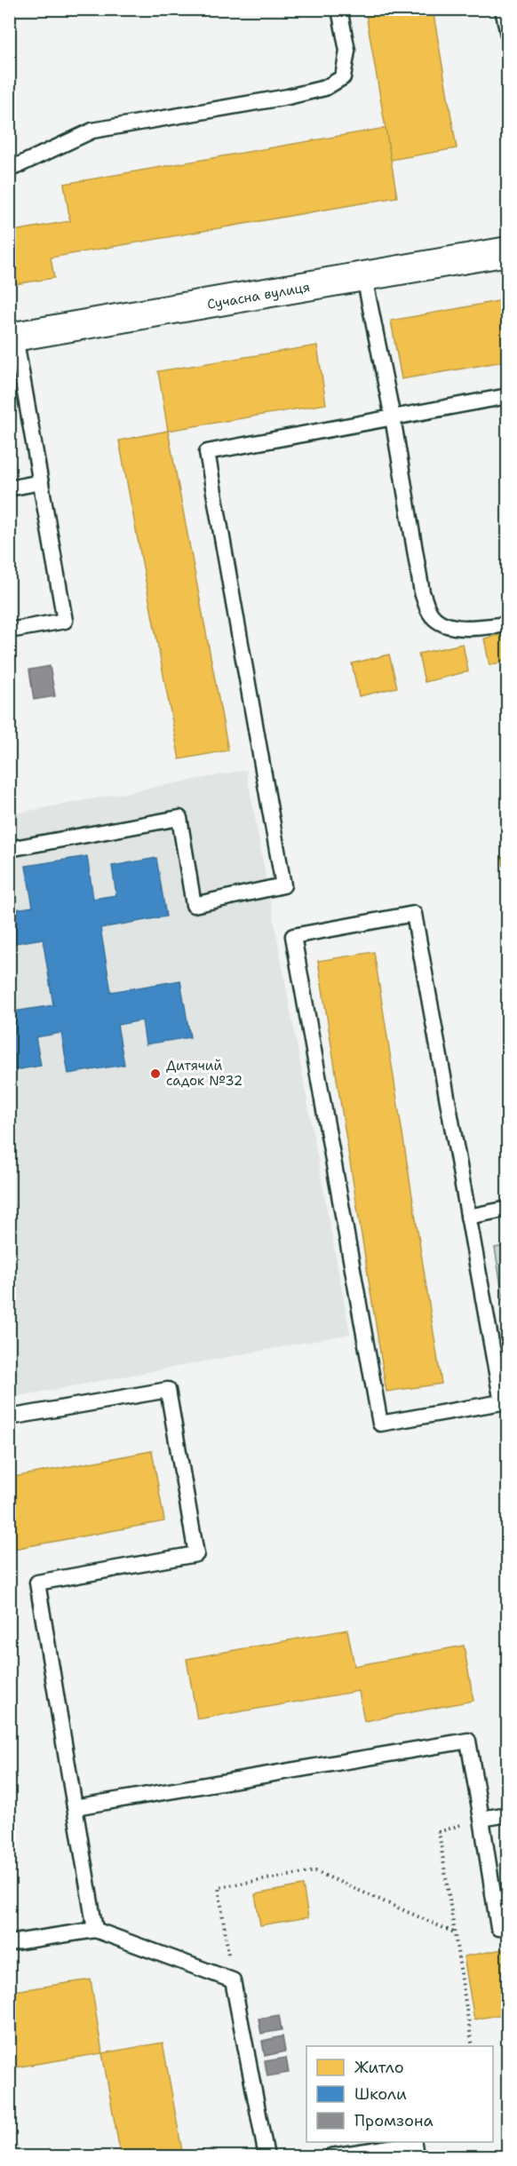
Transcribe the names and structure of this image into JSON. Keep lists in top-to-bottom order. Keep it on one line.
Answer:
{"streets":{"street":["Сучасна вулиця"]},"places":["Дитячий садок №32"],"legend":["Житло","Школи","Промзона"]}
